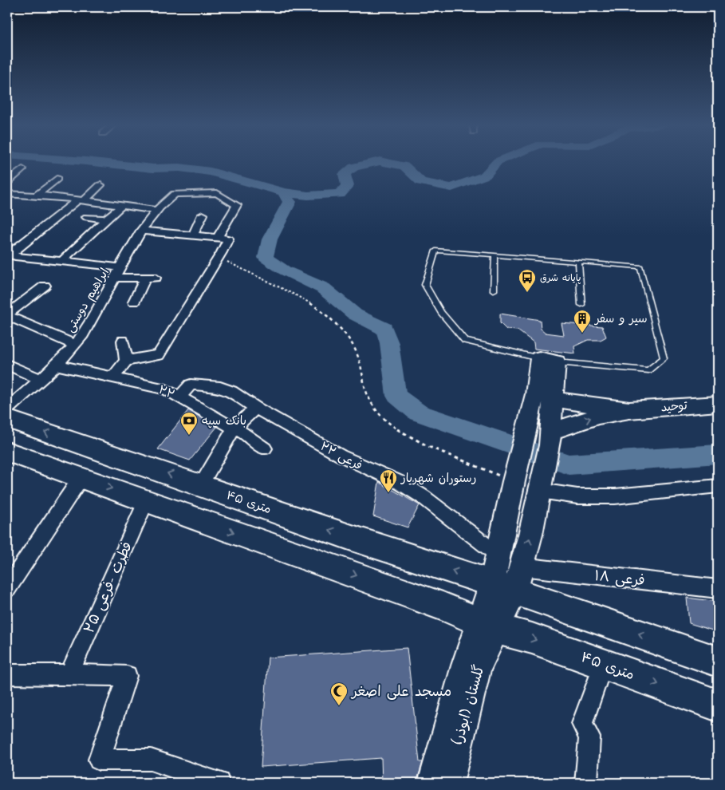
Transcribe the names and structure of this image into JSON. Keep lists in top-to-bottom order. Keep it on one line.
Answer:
{"streets":{"main road":["۴۵ متری"],"street":["ابراهیم دوستی","۲۲","توحید","فرعی ۲۲","فرعی ۱۸","فطرت -فرعی ۲۵","گلستان (ابوذر)"]},"crossings":[["ابراهیم دوستی","۲۲"],["۲۲","فرعی ۲۲"],["۴۵ متری","فرعی ۱۸"],["۴۵ متری","فطرت -فرعی ۲۵"],["۴۵ متری","گلستان (ابوذر)"]],"places":{"bus stop":["پایانه شرق"],"building":["سیر و سفر"],"bank":["بانک سپه"],"restaurant":["رستوران شهریار"],"mosque":["مسجد علی اصغر"]}}
